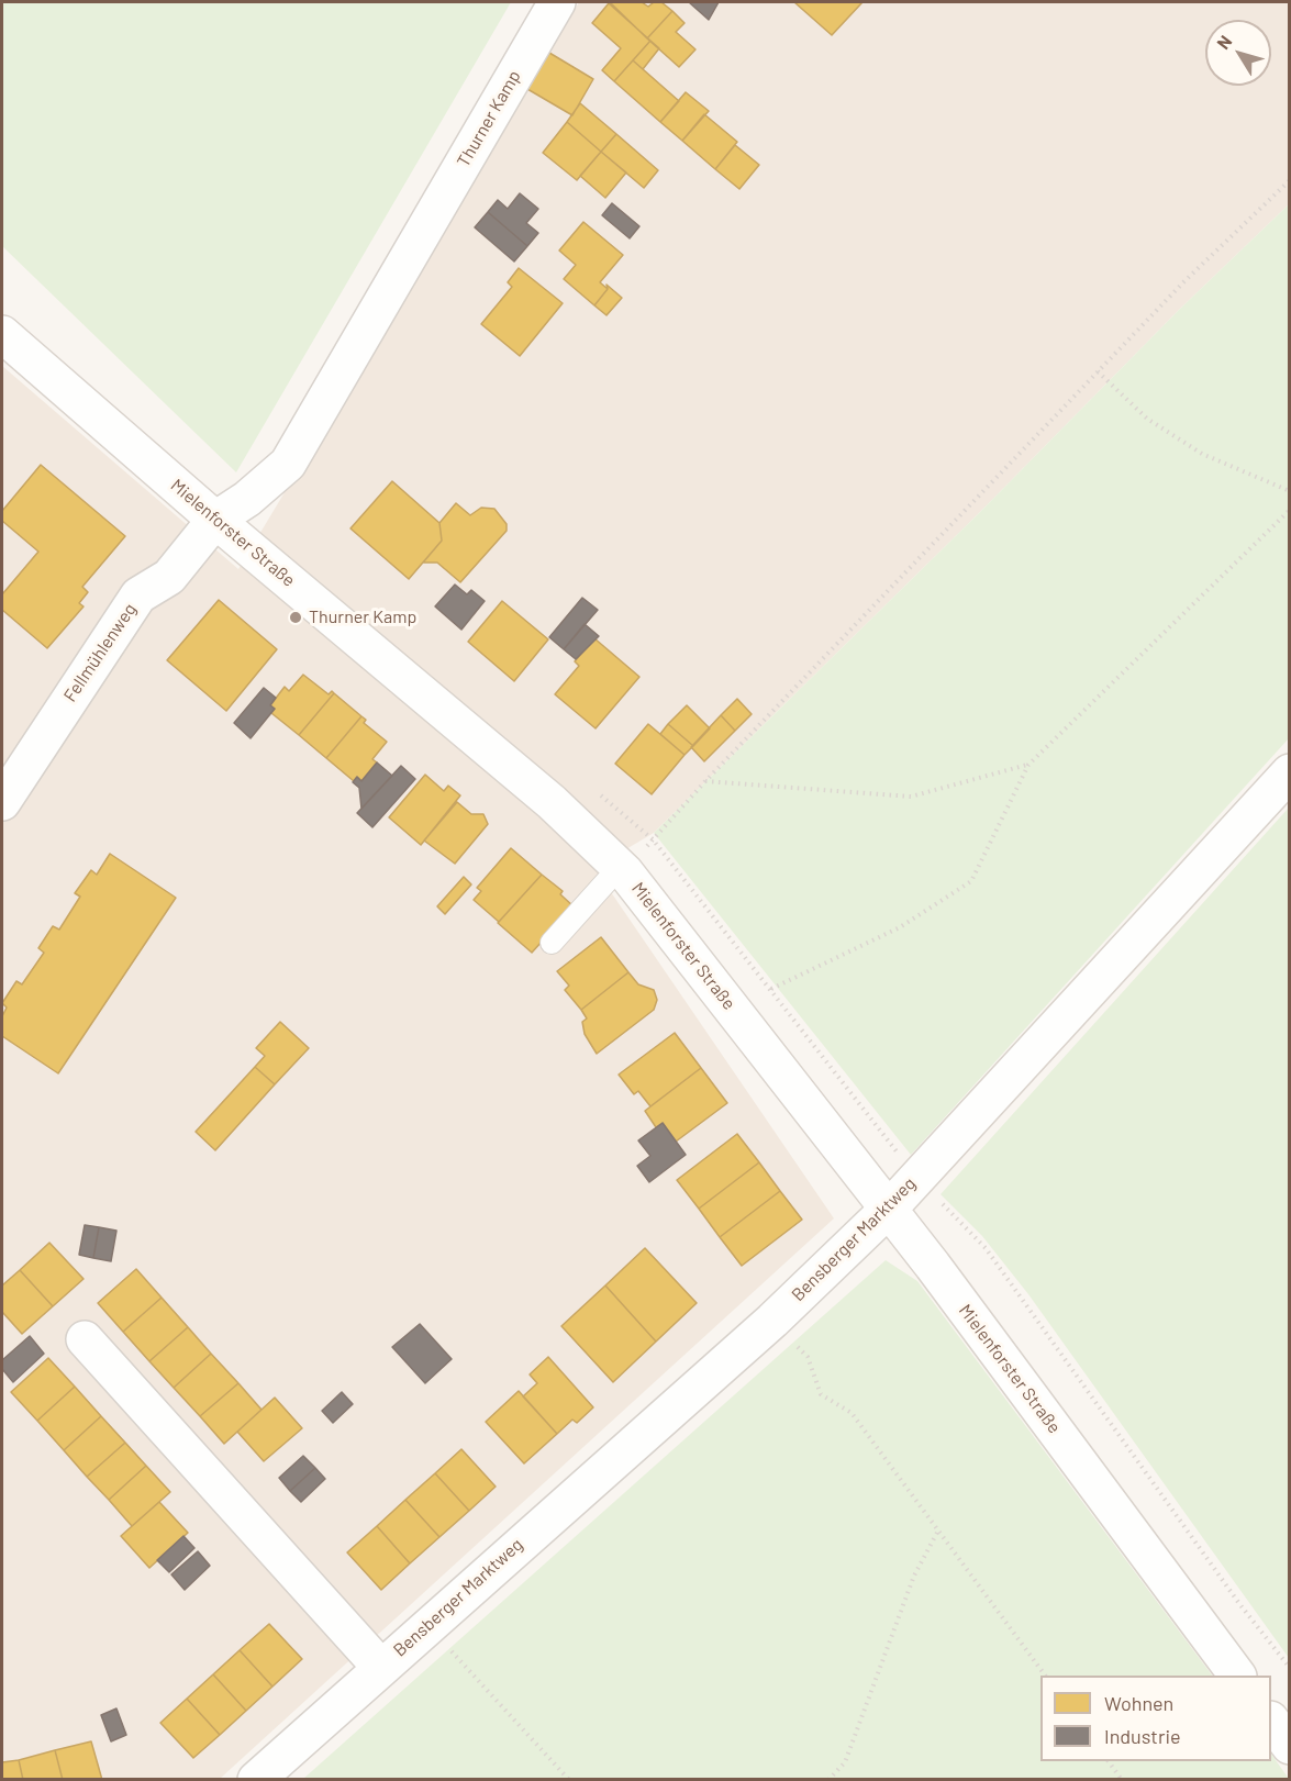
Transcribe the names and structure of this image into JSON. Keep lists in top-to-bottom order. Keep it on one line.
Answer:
{"streets":{"street":["Thurner Kamp","Mielenforster Straße","Fellmühlenweg","Bensberger Marktweg"]},"crossings":[["Thurner Kamp","Mielenforster Straße"],["Thurner Kamp","Fellmühlenweg"],["Mielenforster Straße","Fellmühlenweg"],["Mielenforster Straße","Bensberger Marktweg"]],"places":["Thurner Kamp"],"legend":["Wohnen","Industrie"],"north":"top left"}
